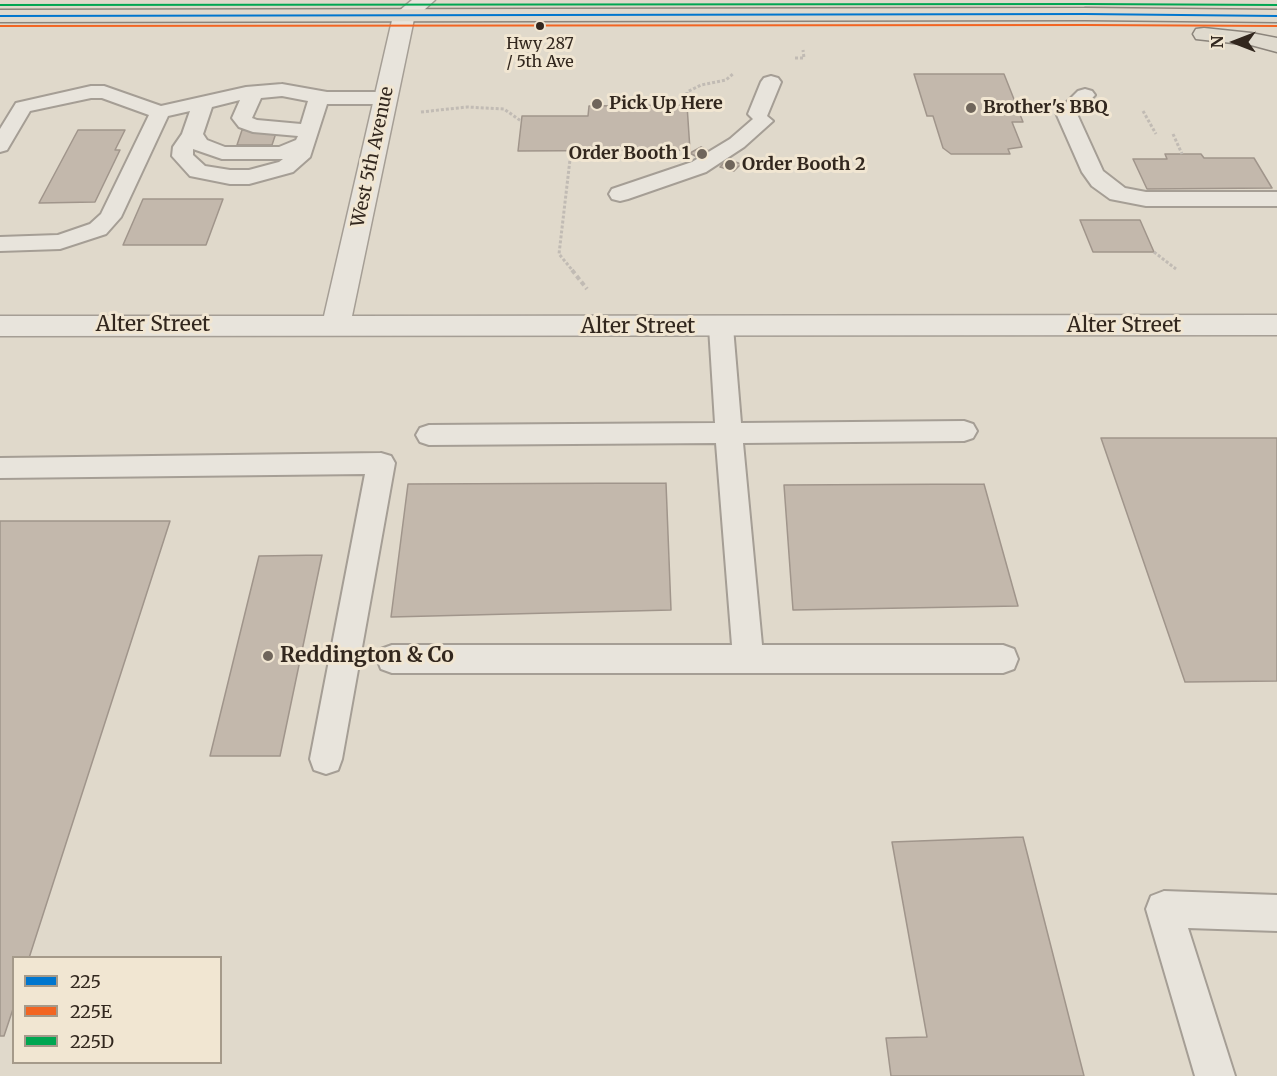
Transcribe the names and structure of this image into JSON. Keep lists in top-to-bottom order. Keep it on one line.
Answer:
{"streets":{"street":["West 5th Avenue","Alter Street"]},"crossings":[["West 5th Avenue","Alter Street"]],"places":["Hwy 287 / 5th Ave","Pick Up Here","Brother's BBQ","Order Booth 1","Order Booth 2","Reddington & Co"],"lines":["transit line 225D","transit line 225","transit line 225E"],"legend":["225","225E","225D"],"north":"left"}
